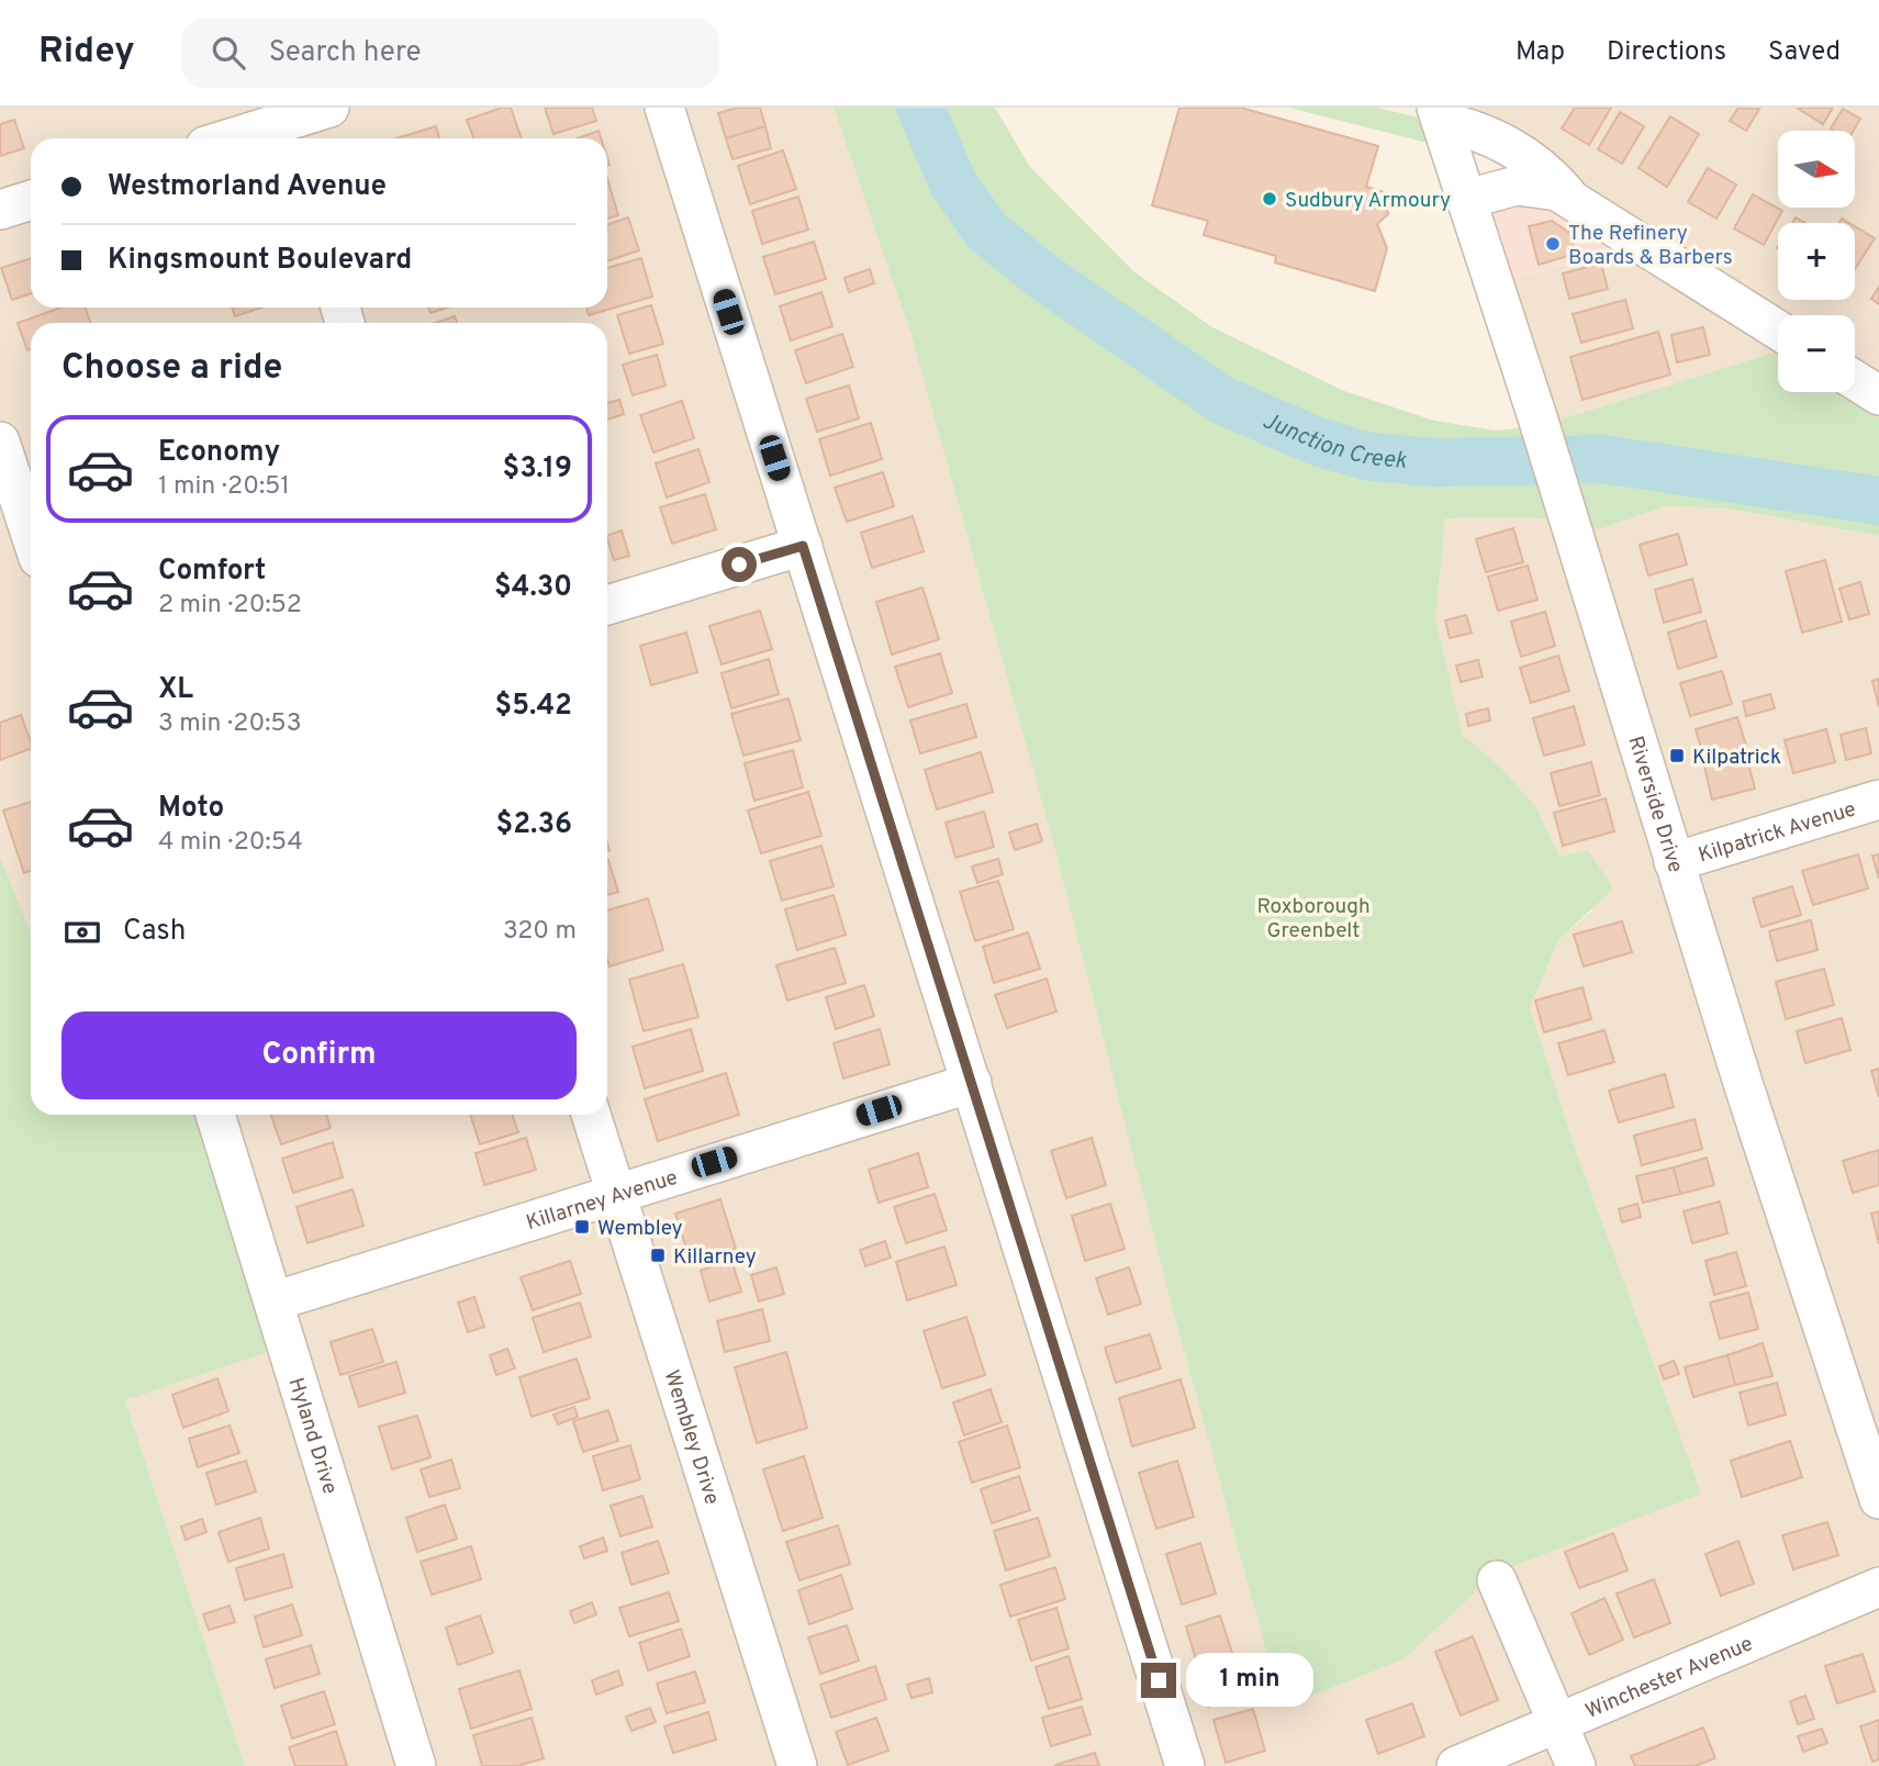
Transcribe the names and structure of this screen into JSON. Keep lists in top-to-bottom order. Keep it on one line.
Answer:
{"streets":{"street":["Riverside Drive","Kilpatrick Avenue","Killarney Avenue","Hyland Drive","Wembley Drive","Winchester Avenue"]},"crossings":[["Riverside Drive","Kilpatrick Avenue"],["Killarney Avenue","Hyland Drive"],["Killarney Avenue","Wembley Drive"]],"water":["Junction Creek"],"parks":["Roxborough Greenbelt"],"places":{"other":["Sudbury Armoury","The Refinery Boards & Barbers"],"transit":["Kilpatrick","Wembley","Killarney"]},"north":"right","page":{"header":"Ridey","search":"Search here","nav":["Map","Directions","Saved"],"map_buttons":["+","−"],"banner":["Westmorland Avenue","Kingsmount Boulevard"],"heading":"Choose a ride","list":[{"name":"Economy","note":"1 min · 20:51","value":"$3.19"},{"name":"Comfort","note":"2 min · 20:52","value":"$4.30"},{"name":"XL","note":"3 min · 20:53","value":"$5.42"},{"name":"Moto","note":"4 min · 20:54","value":"$2.36"}],"pay":["Cash","320 m"],"buttons":"Confirm","bubble":"1 min"}}
